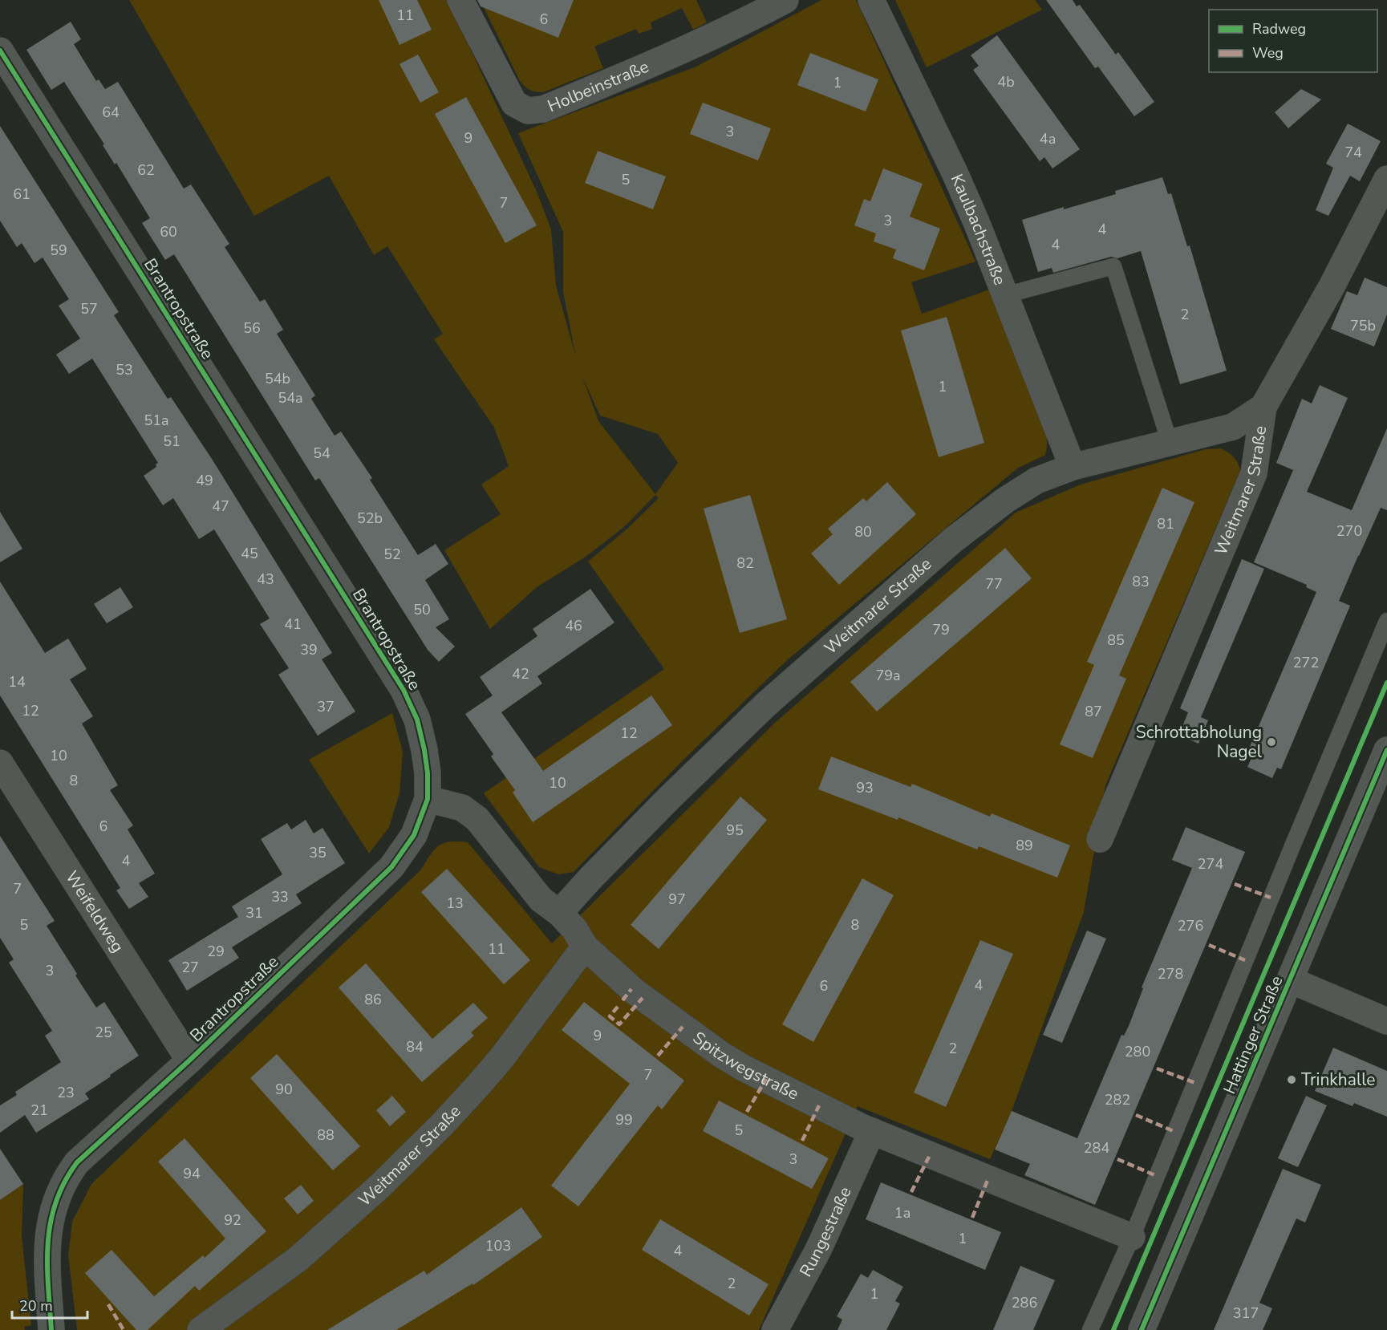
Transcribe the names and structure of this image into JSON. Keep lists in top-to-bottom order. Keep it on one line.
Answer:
{"streets":{"street":["Holbeinstraße","Kaulbachstraße","Brantropstraße","Weitmarer Straße","Weifeldweg","Hattinger Straße","Spitzwegstraße","Rungestraße"]},"crossings":[["Kaulbachstraße","Weitmarer Straße"],["Brantropstraße","Weifeldweg"],["Brantropstraße","Spitzwegstraße"],["Weitmarer Straße","Spitzwegstraße"],["Spitzwegstraße","Rungestraße"]],"places":["Schrottabholung Nagel","Trinkhalle"],"house_numbers":["11","6","4b","1","64","3","9","4a","74","62","5","61","7","3","4","60","4","59","57","2","75b","56","53","54b","1","54a","51a","51","54","49","47","52b","81","270","80","45","52","82","43","83","77","50","41","46","79","85","39","272","42","79a","14","37","12","87","12","10","8","10","93","6","95","89","35","4","274","7","33","97","13","31","5","8","276","11","29","27","3","278","4","6","86","25","9","84","2","280","7","90","23","282","21","99","5","88","284","3","94","1a","92","1","103","4","2","1","286","317"],"legend":["Radweg","Weg"],"scale_bar":"20 m"}
